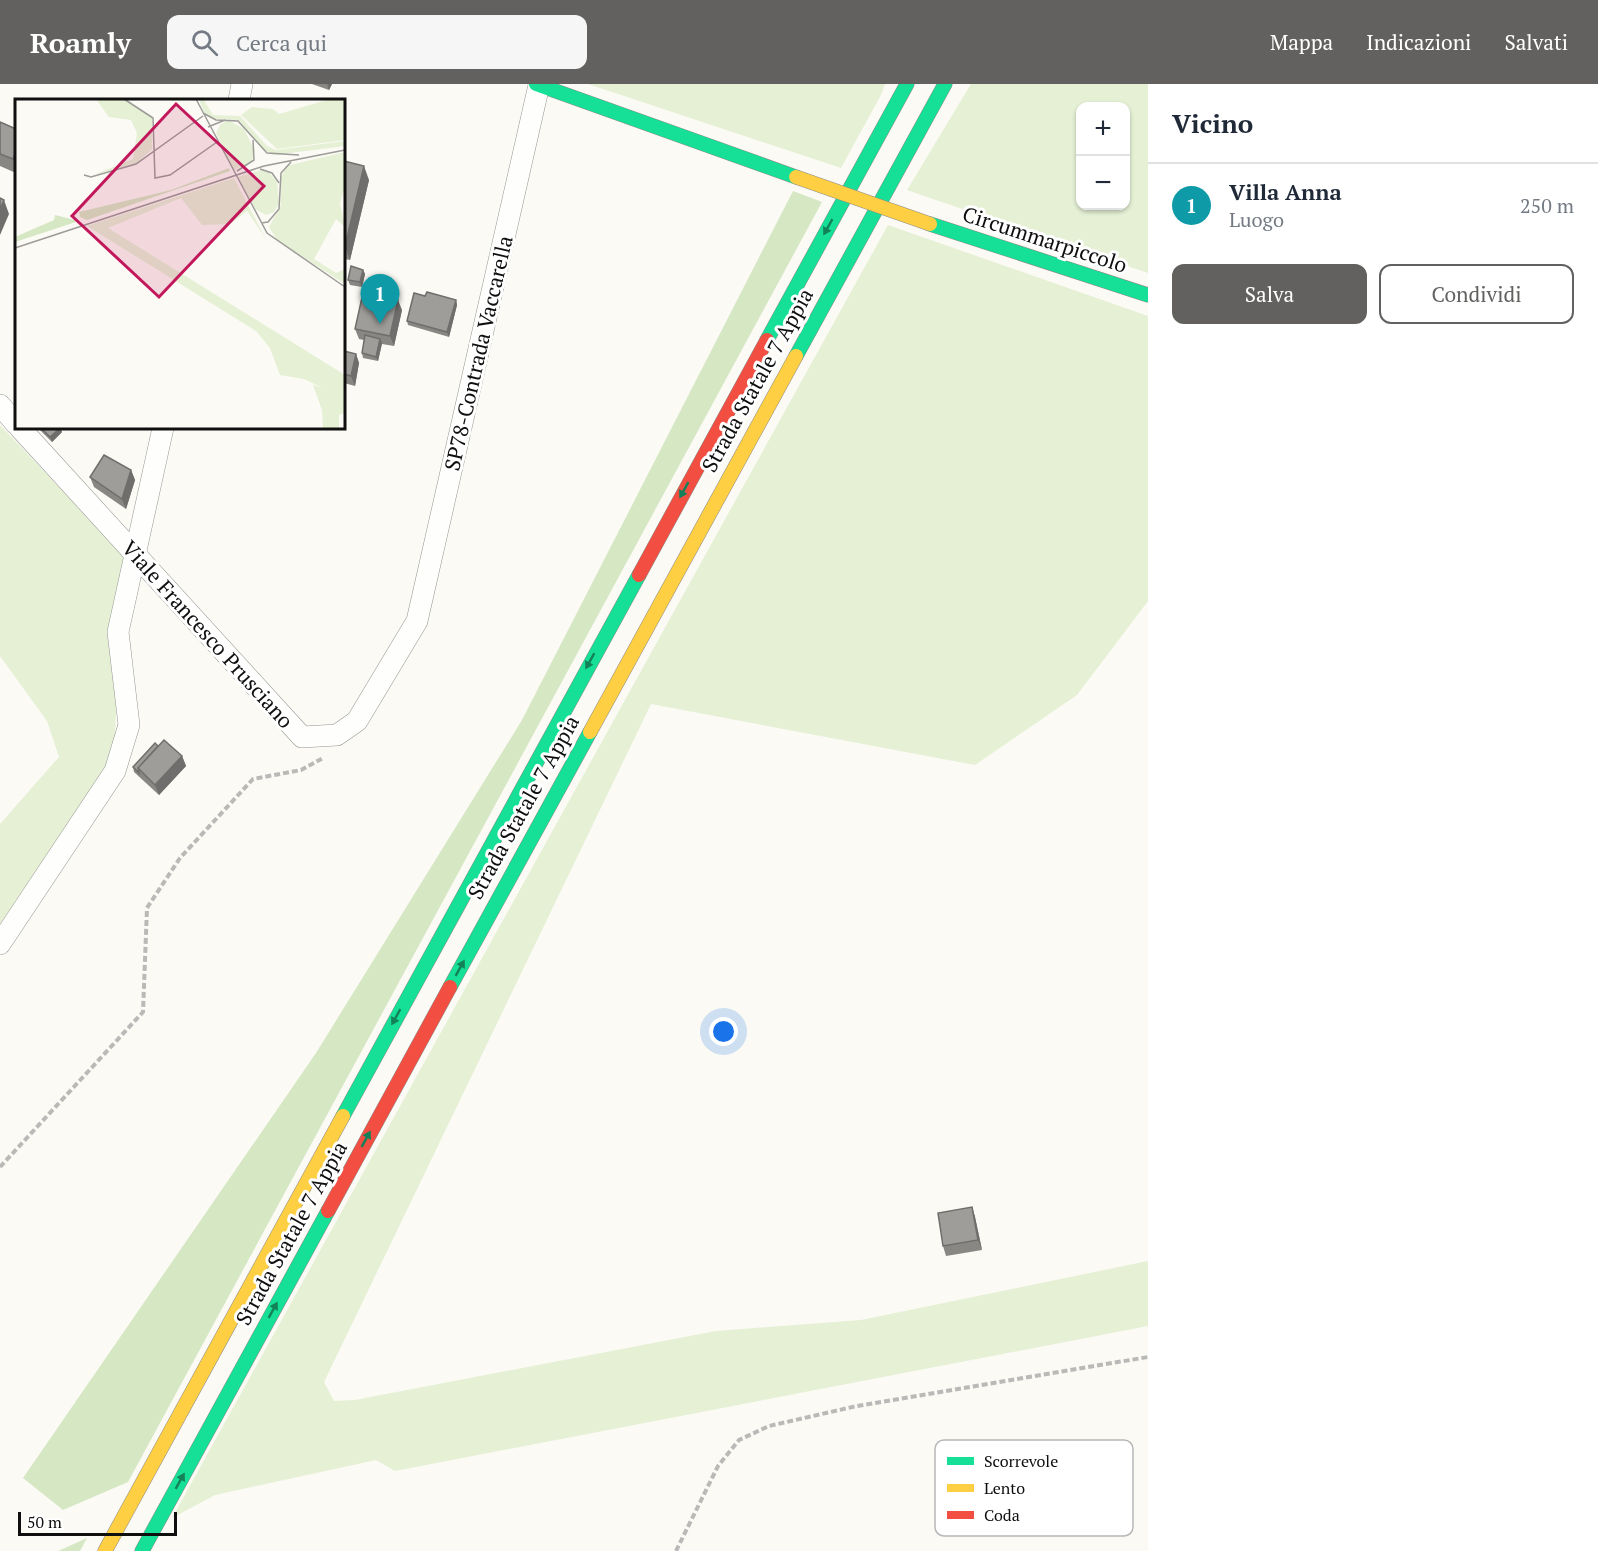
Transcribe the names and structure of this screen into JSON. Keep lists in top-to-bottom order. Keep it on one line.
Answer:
{"streets":{"main road":["Circummarpiccolo","Strada Statale 7 Appia"],"street":["SP78-Contrada Vaccarella","Viale Francesco Prusciano"]},"crossings":[["Circummarpiccolo","SP78-Contrada Vaccarella"],["SP78-Contrada Vaccarella","Viale Francesco Prusciano"]],"legend":["Scorrevole","Lento","Coda"],"scale_bar":"50 m","page":{"header":"Roamly","search":"Cerca qui","nav":["Mappa","Indicazioni","Salvati"],"heading":"Vicino","map_buttons":["+","−"],"list":[{"mark":"1","name":"Villa Anna","note":"Luogo","value":"250 m"}],"buttons":["Salva","Condividi"],"pins":"1","scale":"50 m"}}
